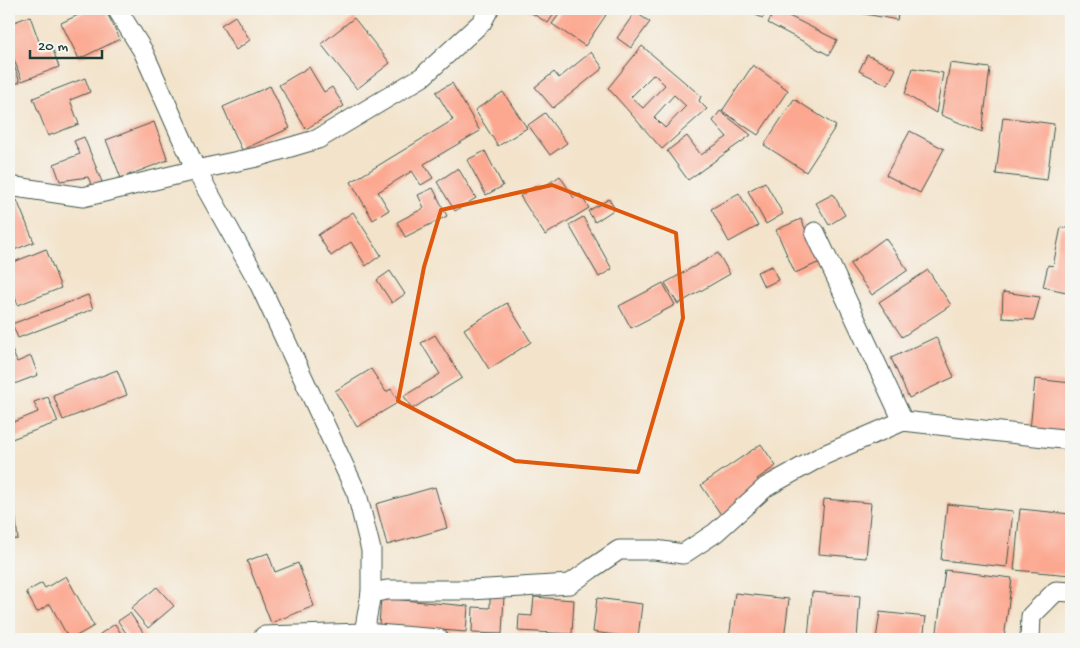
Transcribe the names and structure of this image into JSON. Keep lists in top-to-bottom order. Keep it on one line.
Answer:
{"scale_bar":"20 m"}
